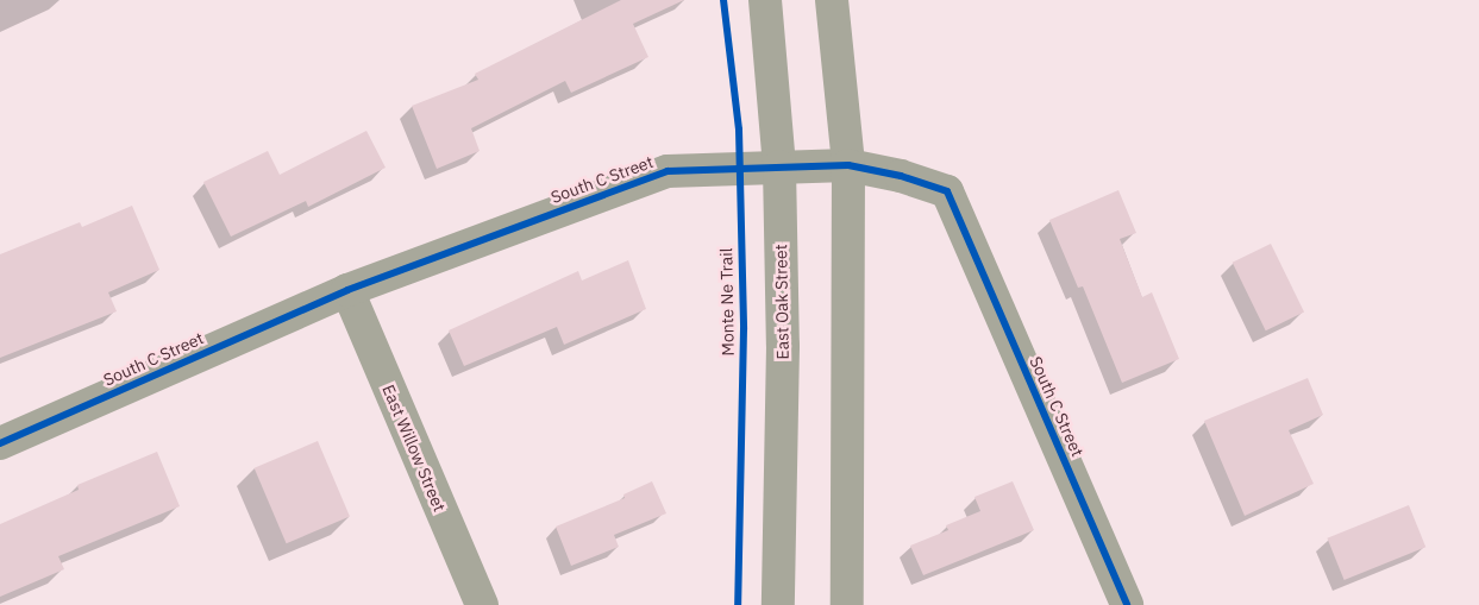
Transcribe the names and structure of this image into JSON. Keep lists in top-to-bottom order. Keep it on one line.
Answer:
{"streets":{"street":["South C Street","East Oak Street","East Willow Street"],"cycle path":["Monte Ne Trail"]},"crossings":[["South C Street","East Oak Street"],["South C Street","East Willow Street"]]}
